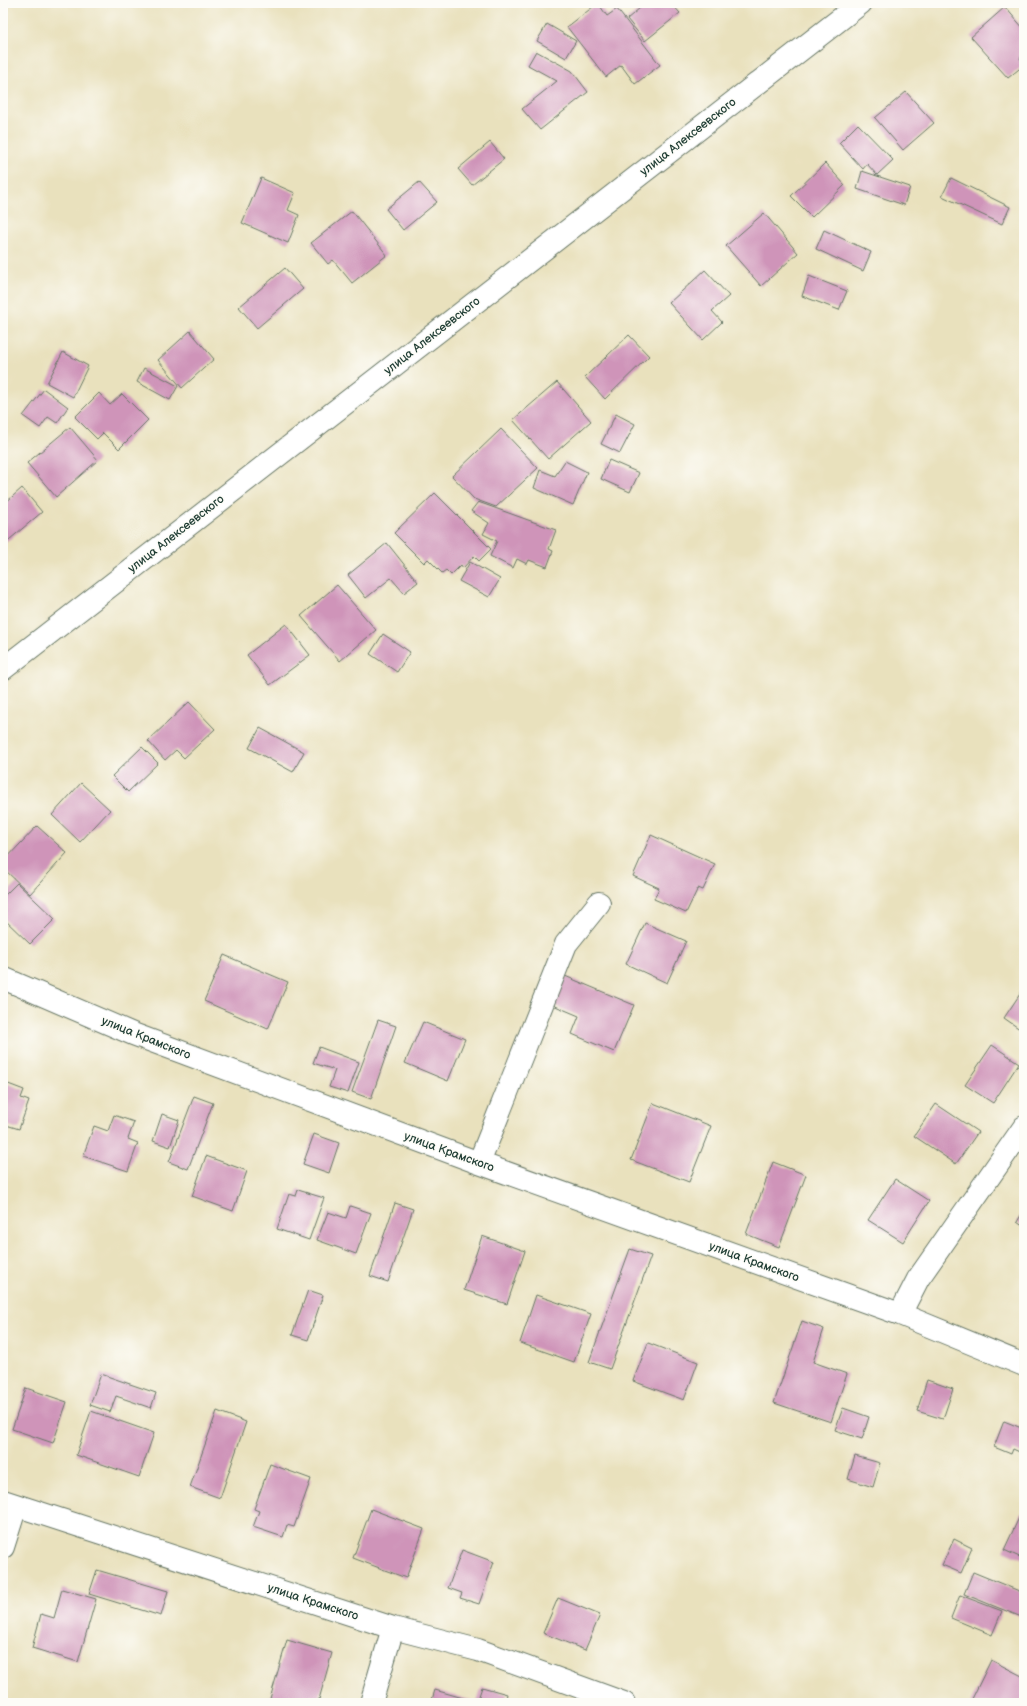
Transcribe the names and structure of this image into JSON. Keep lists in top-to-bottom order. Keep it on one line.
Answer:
{"streets":{"street":["улица Алексеевского","улица Крамского"]}}
